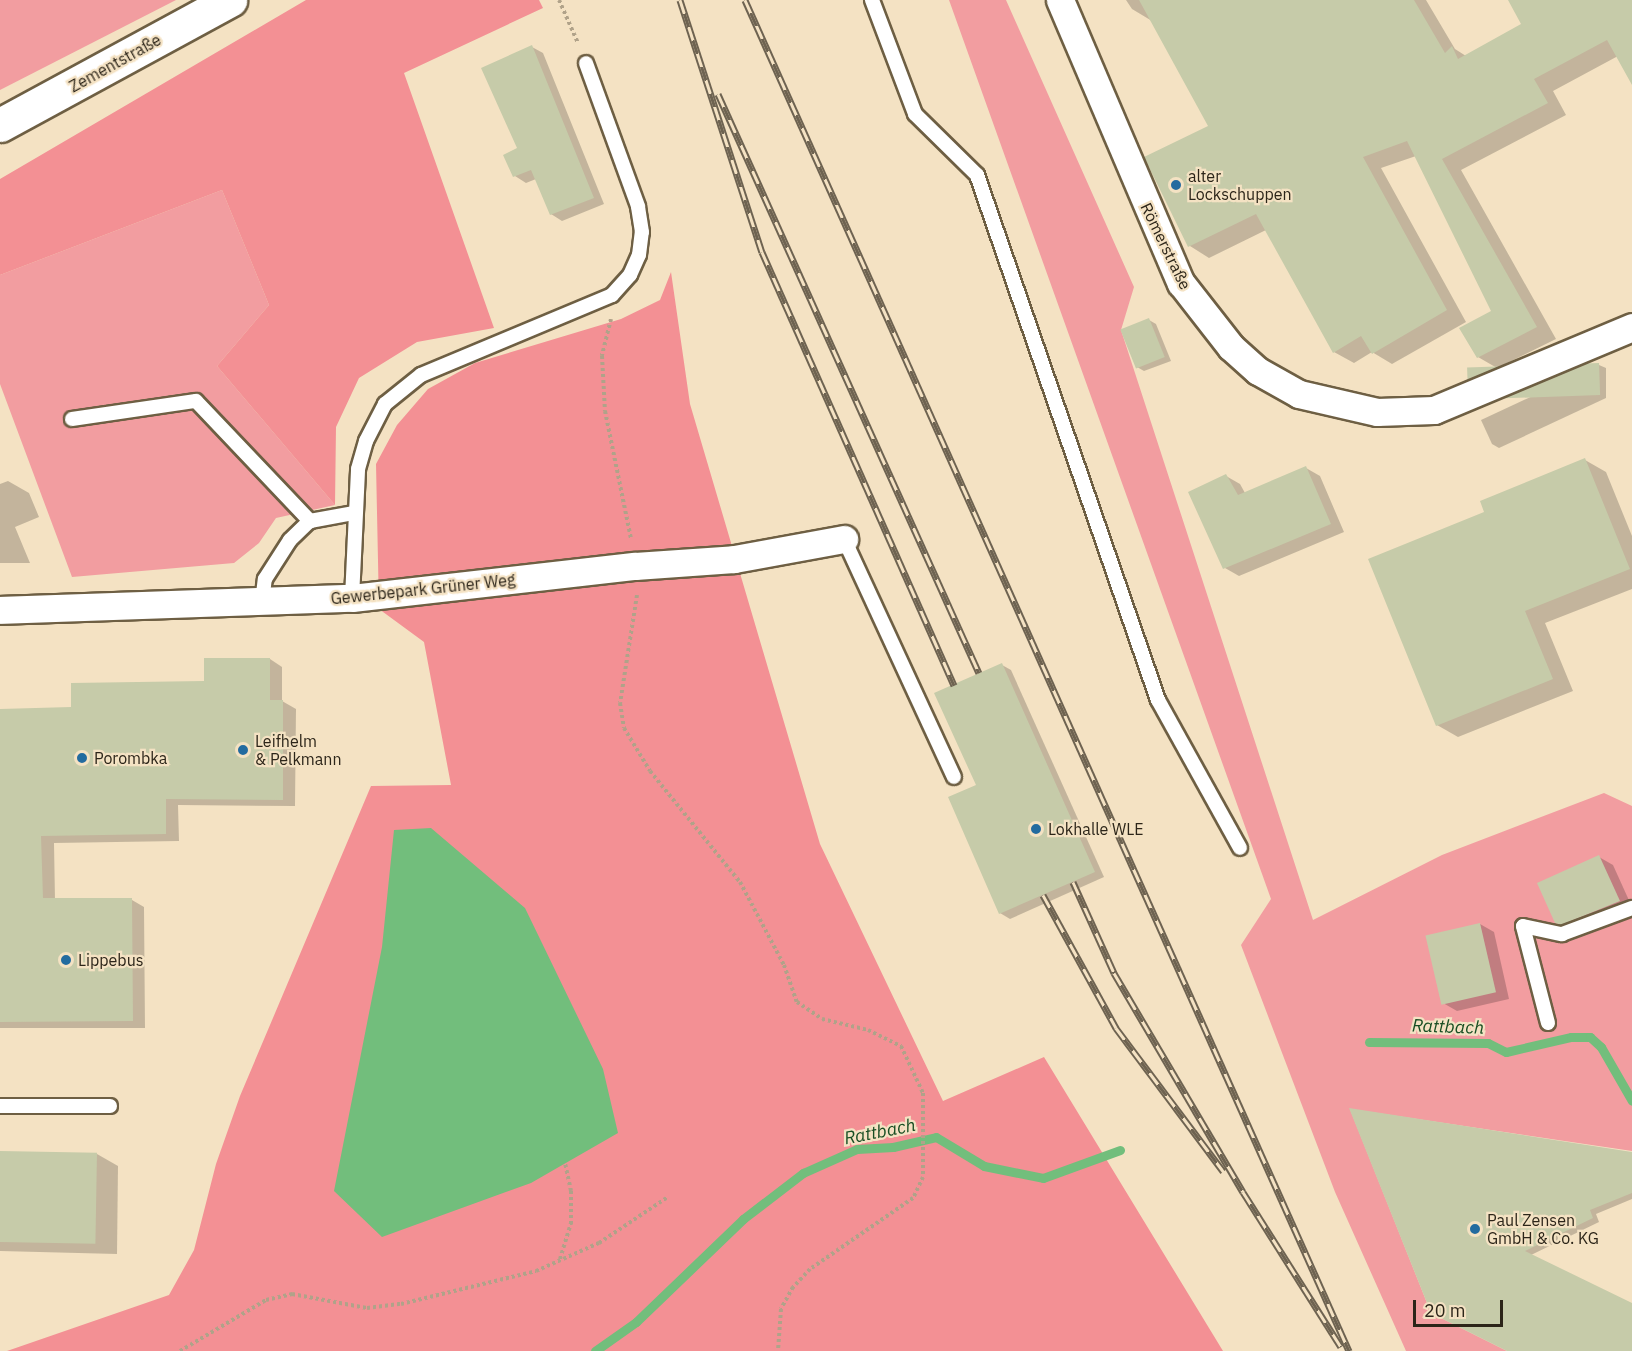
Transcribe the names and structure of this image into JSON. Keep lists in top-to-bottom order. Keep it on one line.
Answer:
{"streets":{"street":["Zementstraße","Römerstraße","Gewerbepark Grüner Weg"]},"water":["Rattbach"],"places":["alter Lockschuppen","Leifhelm & Pelkmann","Porombka","Lokhalle WLE","Lippebus","Paul Zensen GmbH & Co. KG"],"scale_bar":"20 m"}
